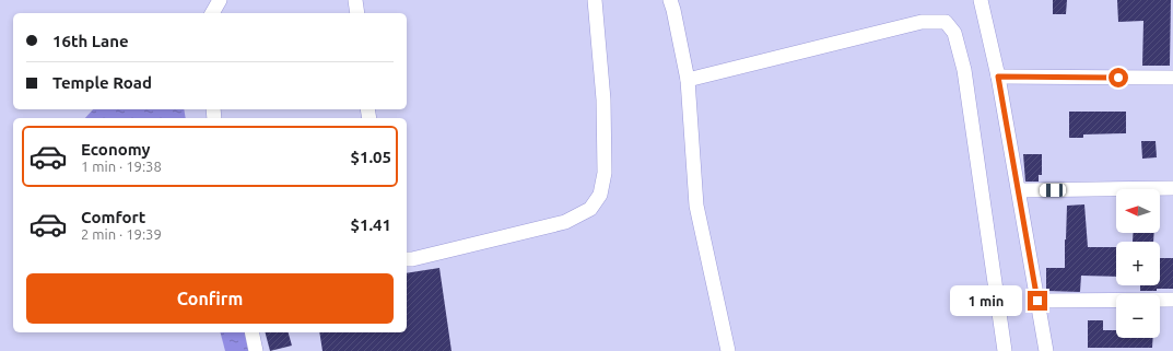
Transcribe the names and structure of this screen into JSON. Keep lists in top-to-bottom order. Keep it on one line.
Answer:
{"north":"left","page":{"banner":["16th Lane","Temple Road"],"list":[{"name":"Economy","note":"1 min · 19:38","value":"$1.05"},{"name":"Comfort","note":"2 min · 19:39","value":"$1.41"}],"map_buttons":["+","−"],"buttons":"Confirm","bubble":"1 min"}}
